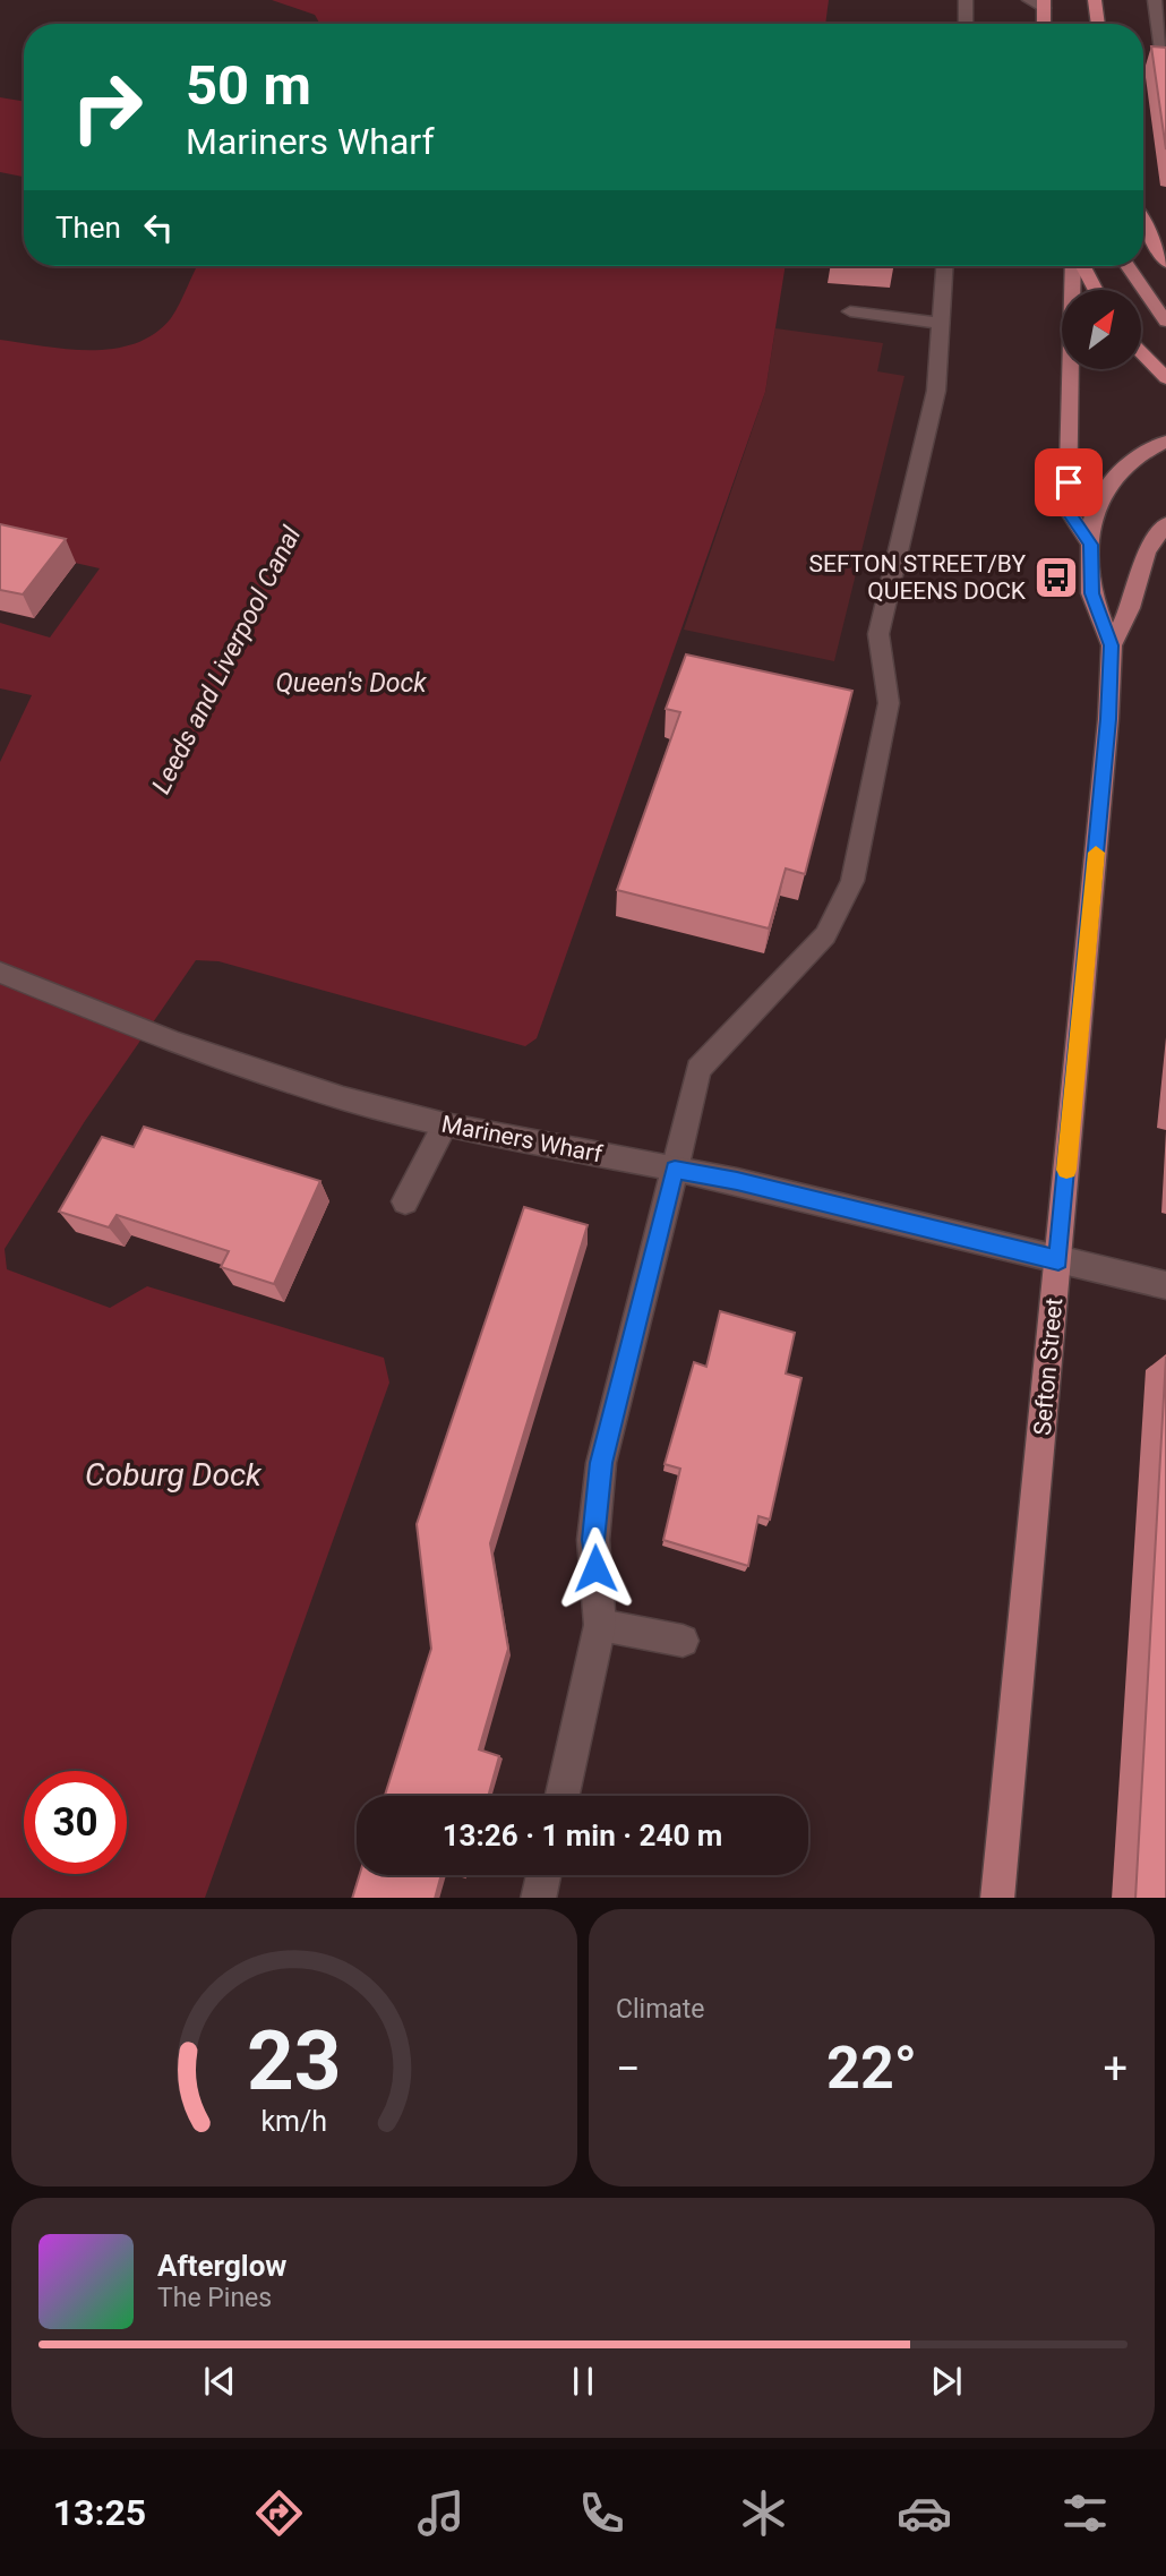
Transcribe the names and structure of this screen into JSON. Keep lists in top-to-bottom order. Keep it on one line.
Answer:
{"streets":{"main road":["Sefton Street"],"street":["Mariners Wharf"]},"crossings":[["Mariners Wharf","Sefton Street"]],"water":["Leeds and Liverpool Canal","Queen's Dock","Coburg Dock"],"places":{"bus stop":["SEFTON STREET/BY QUEENS DOCK"]},"north":"top right","page":{"turn":["50 m","Mariners Wharf"],"then":"Then","limit":"30","trip":"13:26 · 1 min · 240 m","tile":"Climate","heat":["−","22°","+"],"song":["Afterglow","The Pines"],"tabs":"13:25","gauge":["23","km/h"]}}
